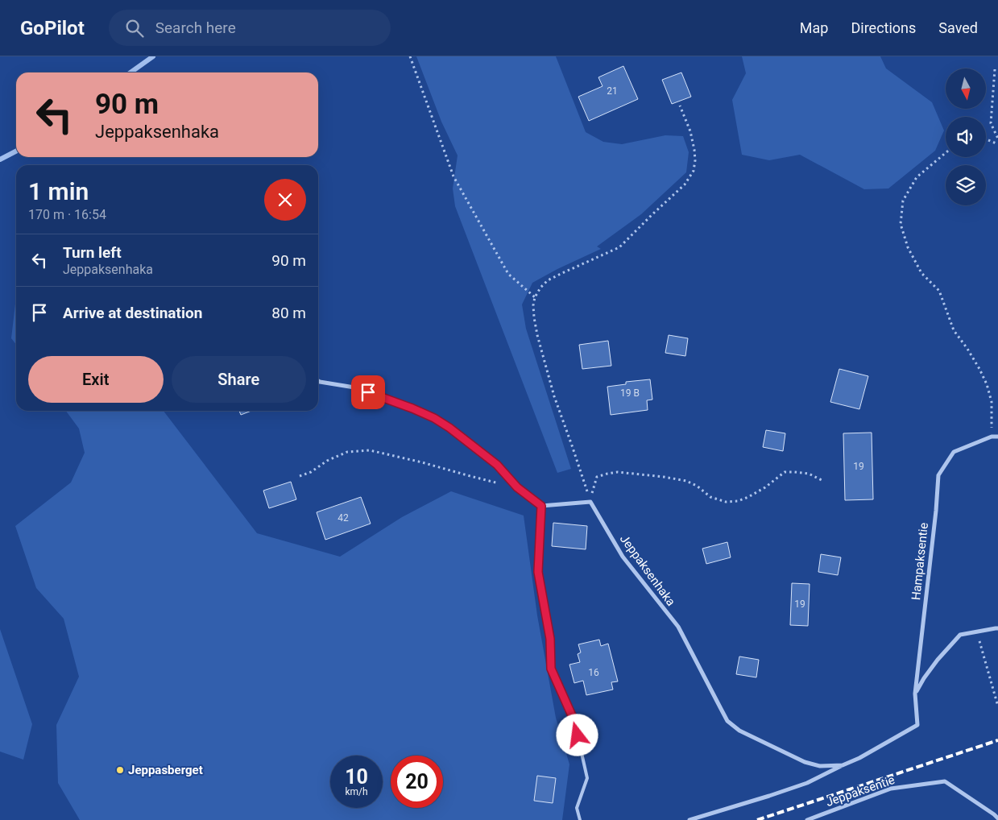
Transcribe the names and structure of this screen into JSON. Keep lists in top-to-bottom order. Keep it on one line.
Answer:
{"streets":{"street":["Hampaksentie","Jeppaksenhaka","Jeppaksentie"]},"crossings":[["Hampaksentie","Jeppaksenhaka"]],"places":["Jeppasberget"],"house_numbers":["21","19 B","19","42","19","16"],"north":"bottom","page":{"header":"GoPilot","search":"Search here","nav":["Map","Directions","Saved"],"turn":["90 m","Jeppaksenhaka"],"heading":["1 min","170 m · 16:54"],"list":[{"name":"Turn left","note":"Jeppaksenhaka","value":"90 m"},{"name":"Arrive at destination","value":"80 m"}],"buttons":["Exit","Share"],"speed":"10 km/h","limit":"20"}}
